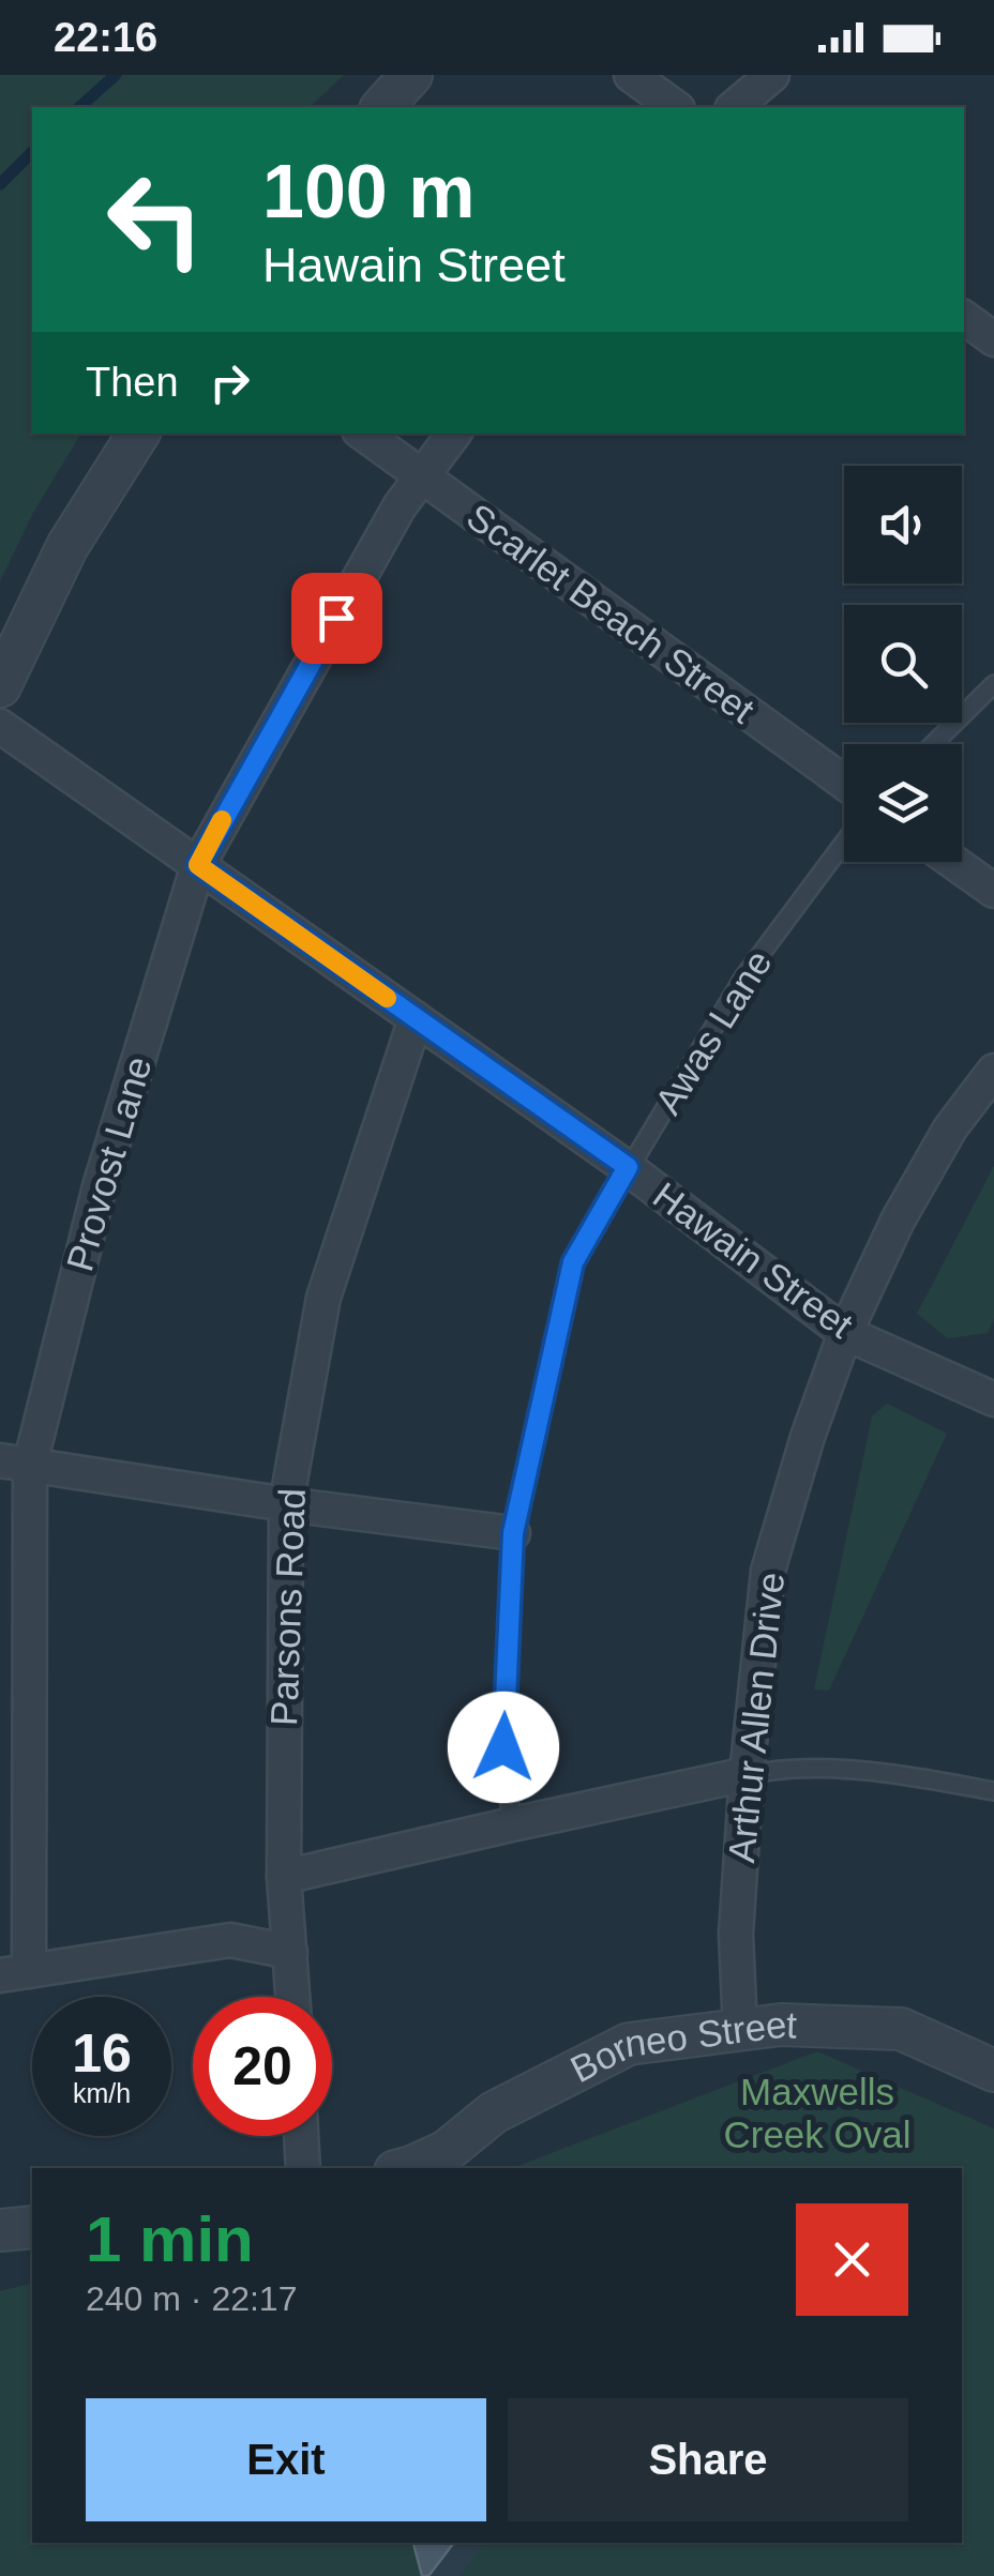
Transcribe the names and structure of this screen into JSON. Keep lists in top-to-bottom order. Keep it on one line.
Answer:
{"streets":{"street":["Scarlet Beach Street","Provost Lane","Hawain Street","Parsons Road","Arthur Allen Drive","Borneo Street"],"lane":["Awas Lane"]},"crossings":[["Scarlet Beach Street","Provost Lane"],["Awas Lane","Hawain Street"],["Provost Lane","Hawain Street"],["Hawain Street","Parsons Road"],["Hawain Street","Arthur Allen Drive"],["Arthur Allen Drive","Borneo Street"]],"parks":["Maxwells Creek Oval"],"page":{"status":"22:16","turn":["100 m","Hawain Street"],"then":"Then","speed":"16 km/h","limit":"20","heading":["1 min","240 m · 22:17"],"buttons":["Exit","Share"]}}
